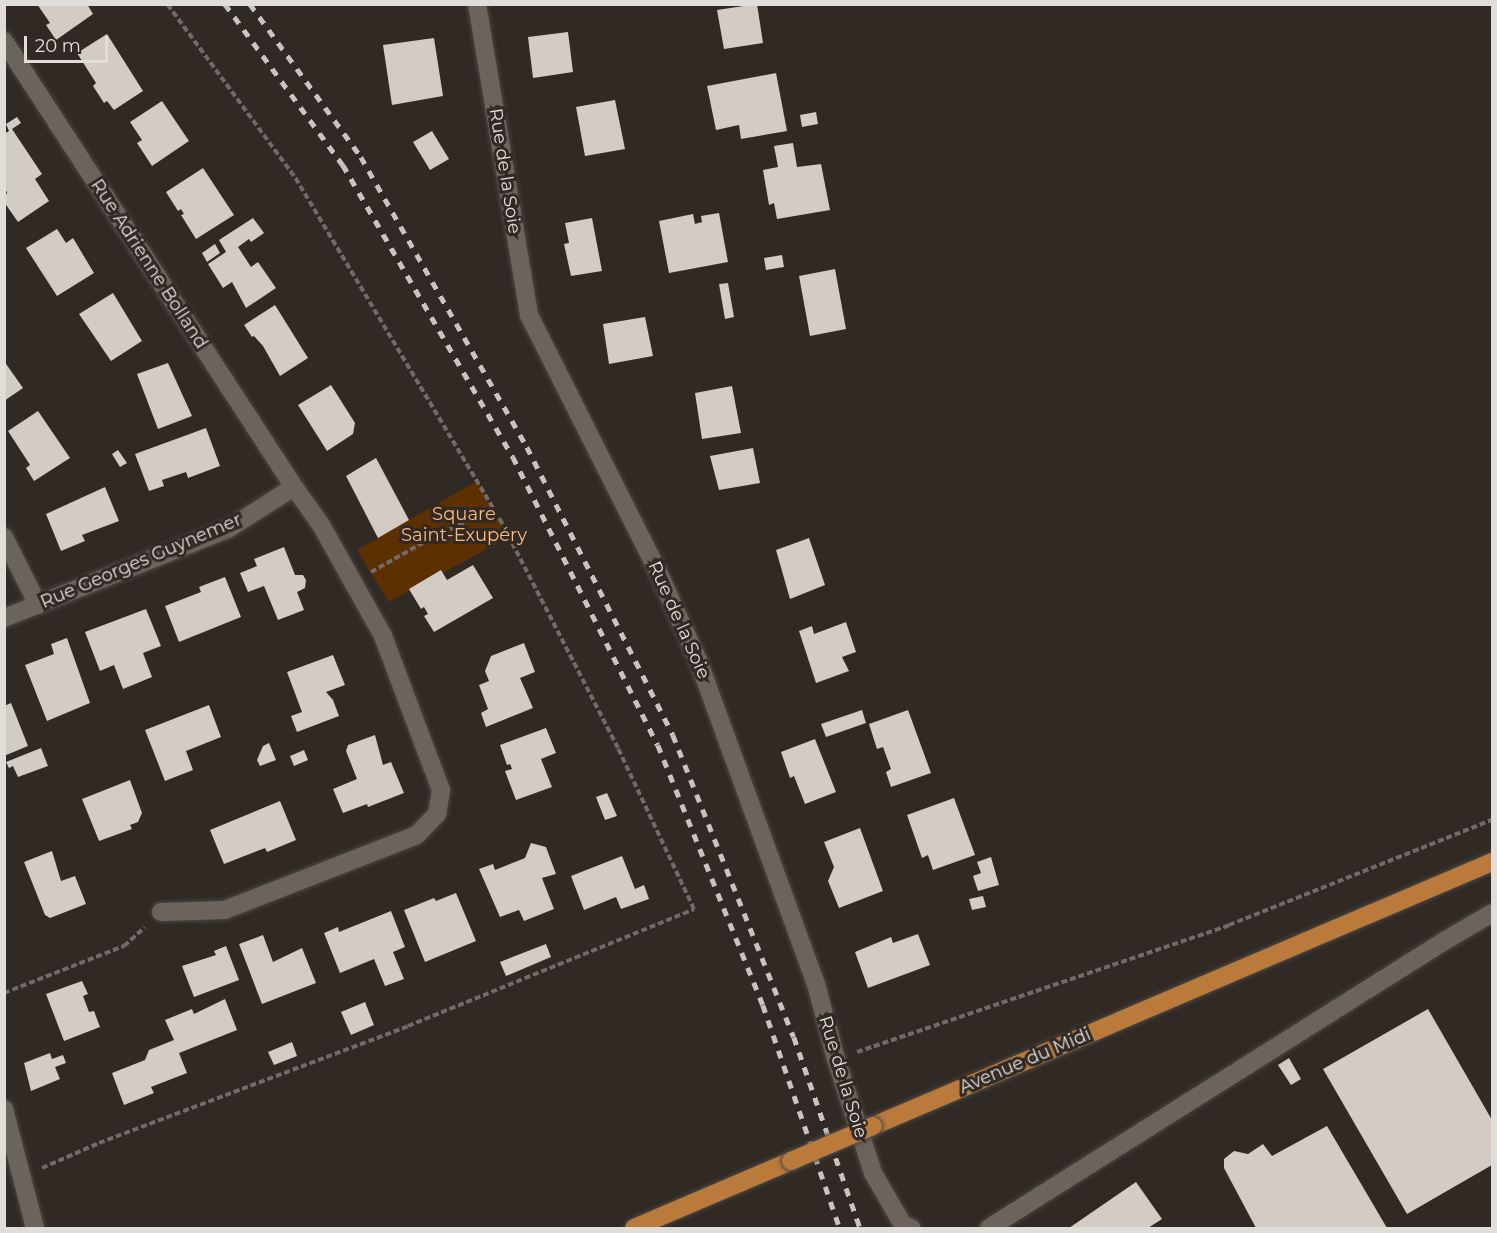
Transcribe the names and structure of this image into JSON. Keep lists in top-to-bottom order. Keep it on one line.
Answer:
{"streets":{"main road":["Avenue du Midi"],"street":["Rue de la Soie","Rue Adrienne Bolland","Rue Georges Guynemer"]},"crossings":[["Rue Adrienne Bolland","Rue Georges Guynemer"]],"parks":["Square Saint-Exupéry"],"scale_bar":"20 m"}
